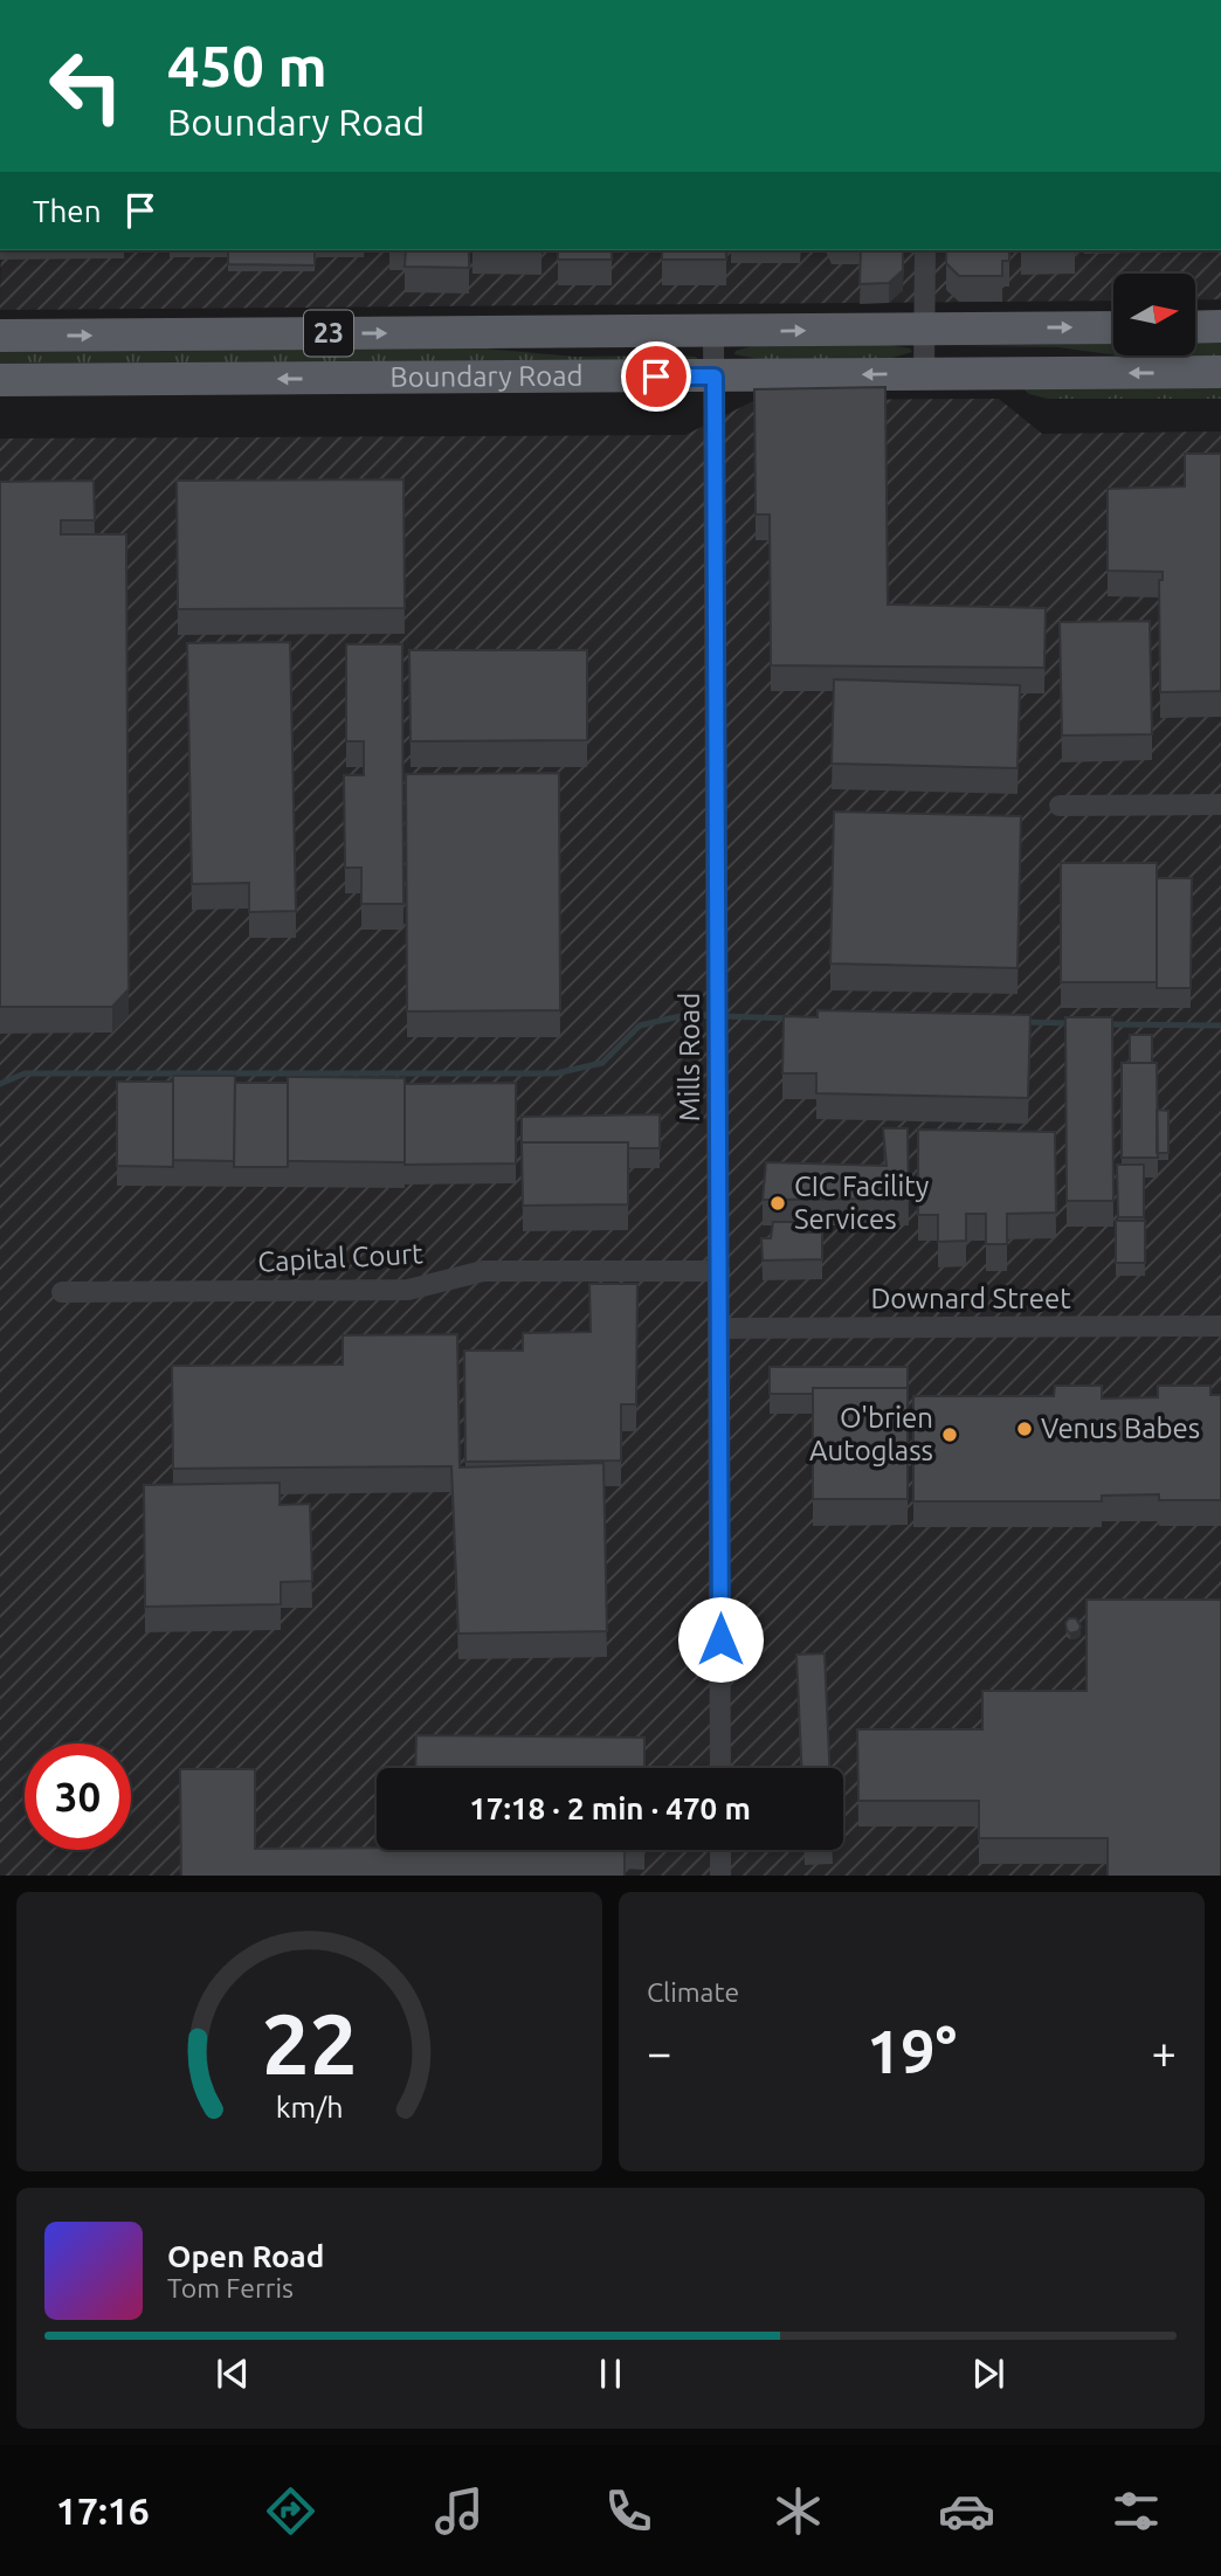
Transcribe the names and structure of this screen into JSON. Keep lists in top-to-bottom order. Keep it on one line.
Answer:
{"streets":{"main road":["23","Boundary Road"],"street":["Mills Road","Capital Court","Downard Street"]},"crossings":[["Boundary Road","Mills Road"],["Mills Road","Capital Court"],["Mills Road","Downard Street"]],"places":["CIC Facility Services","Venus Babes","O'brien Autoglass"],"north":"right","page":{"turn":["450 m","Boundary Road"],"then":"Then","limit":"30","trip":"17:18 · 2 min · 470 m","tile":"Climate","heat":["−","19°","+"],"song":["Open Road","Tom Ferris"],"tabs":"17:16","gauge":["22","km/h"]}}
